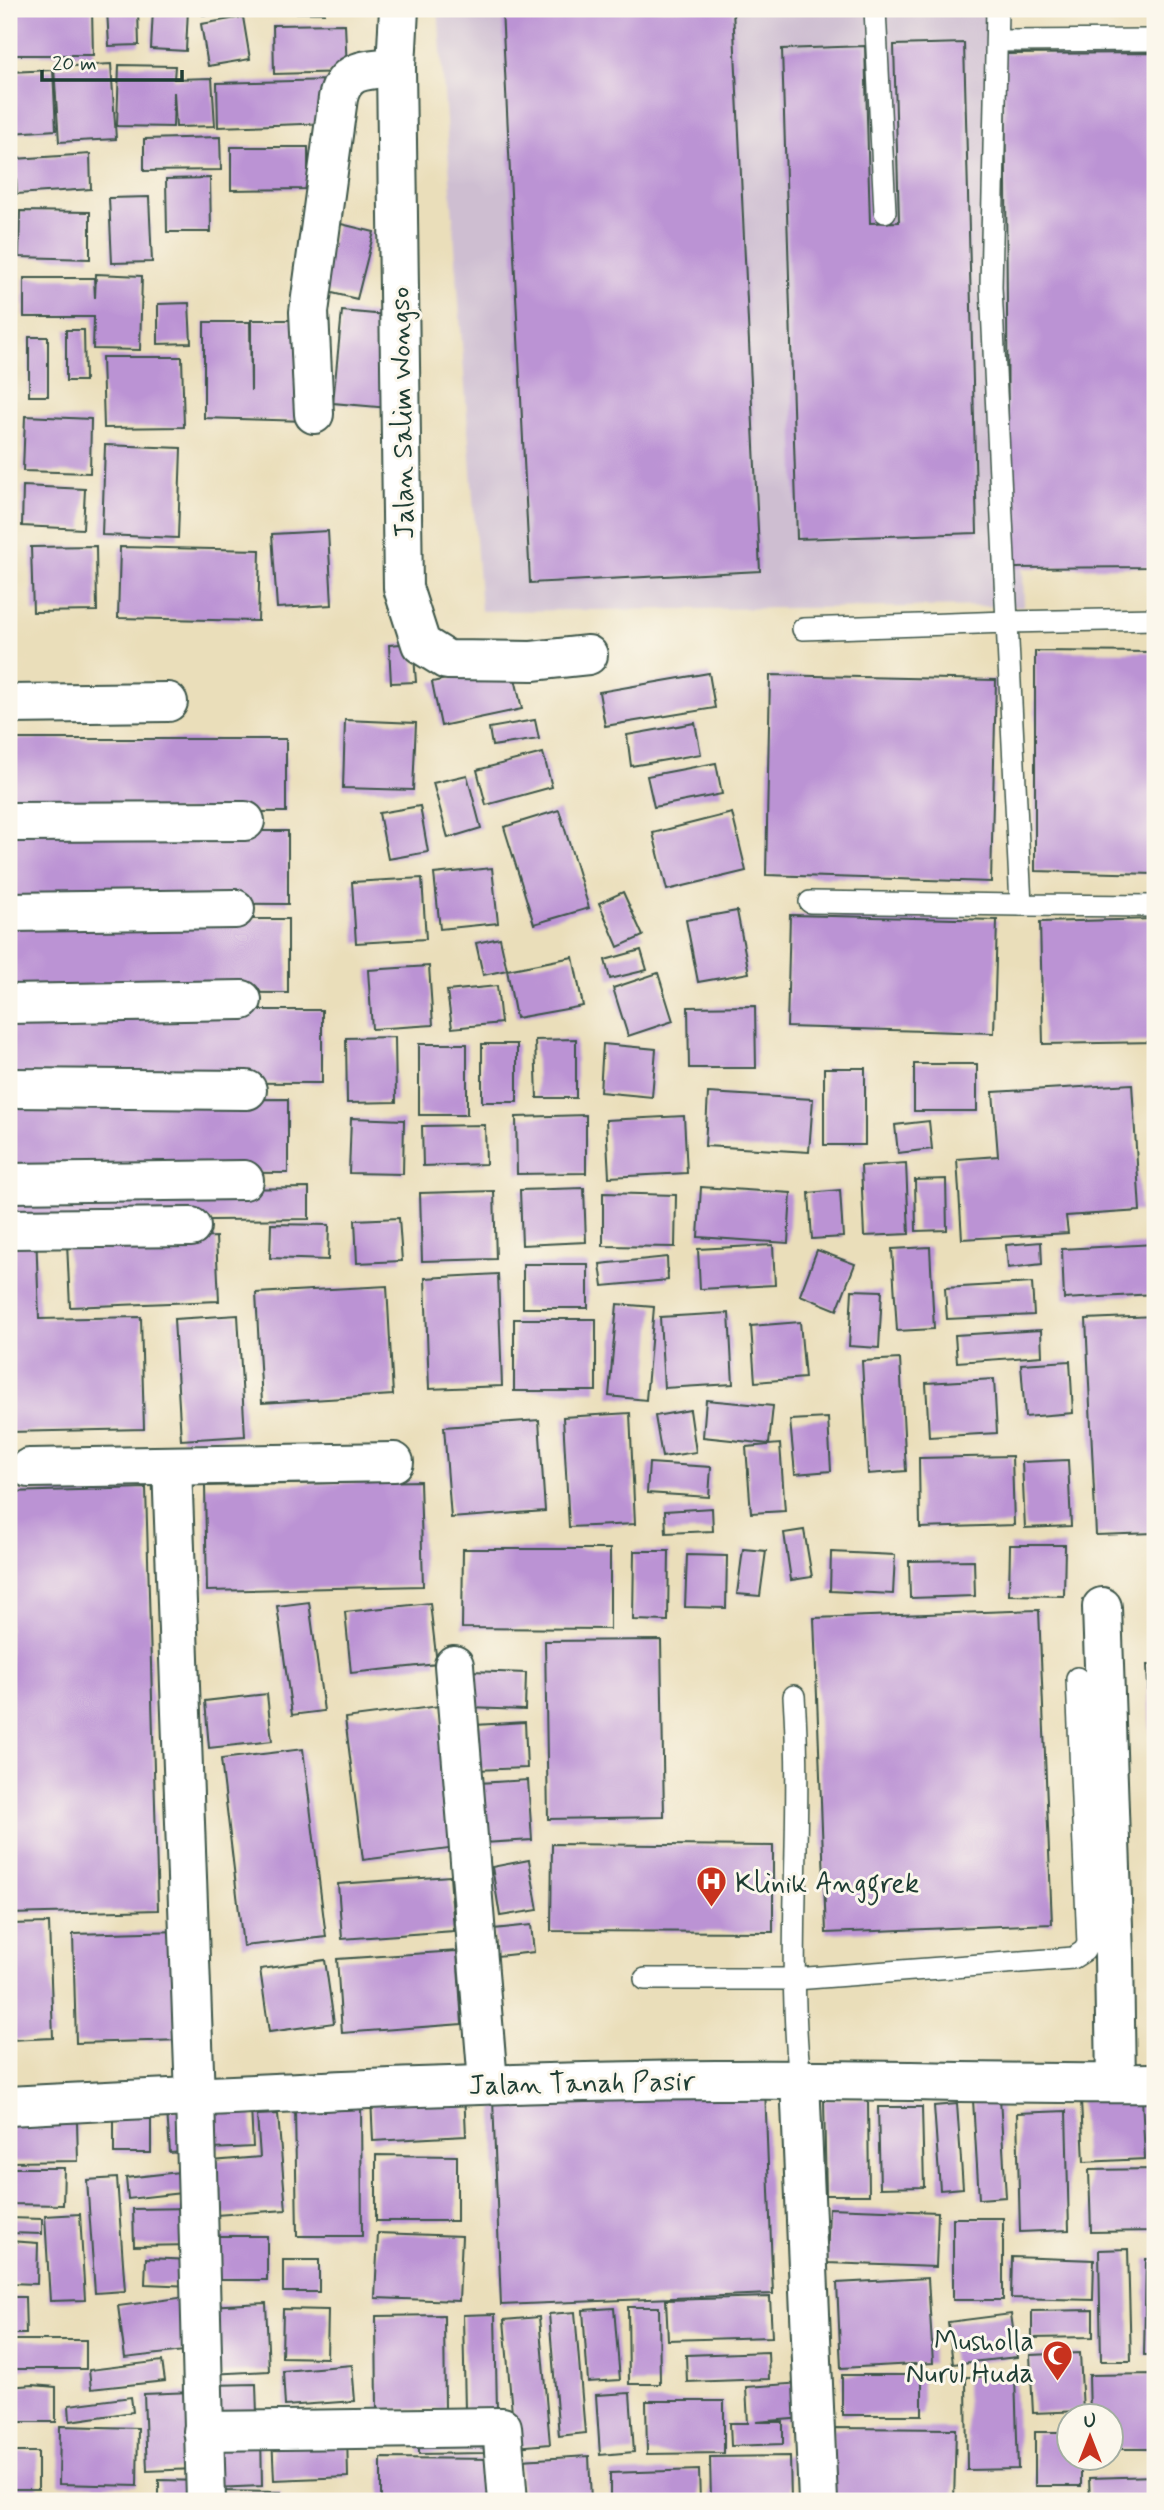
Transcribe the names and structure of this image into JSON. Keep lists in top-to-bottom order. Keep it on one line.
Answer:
{"streets":{"street":["Jalan Salim Wongso","Jalan Tanah Pasir"]},"places":{"hospital":["Klinik Anggrek"],"mosque":["Musholla Nurul Huda"]},"scale_bar":"20 m","north":"top"}
